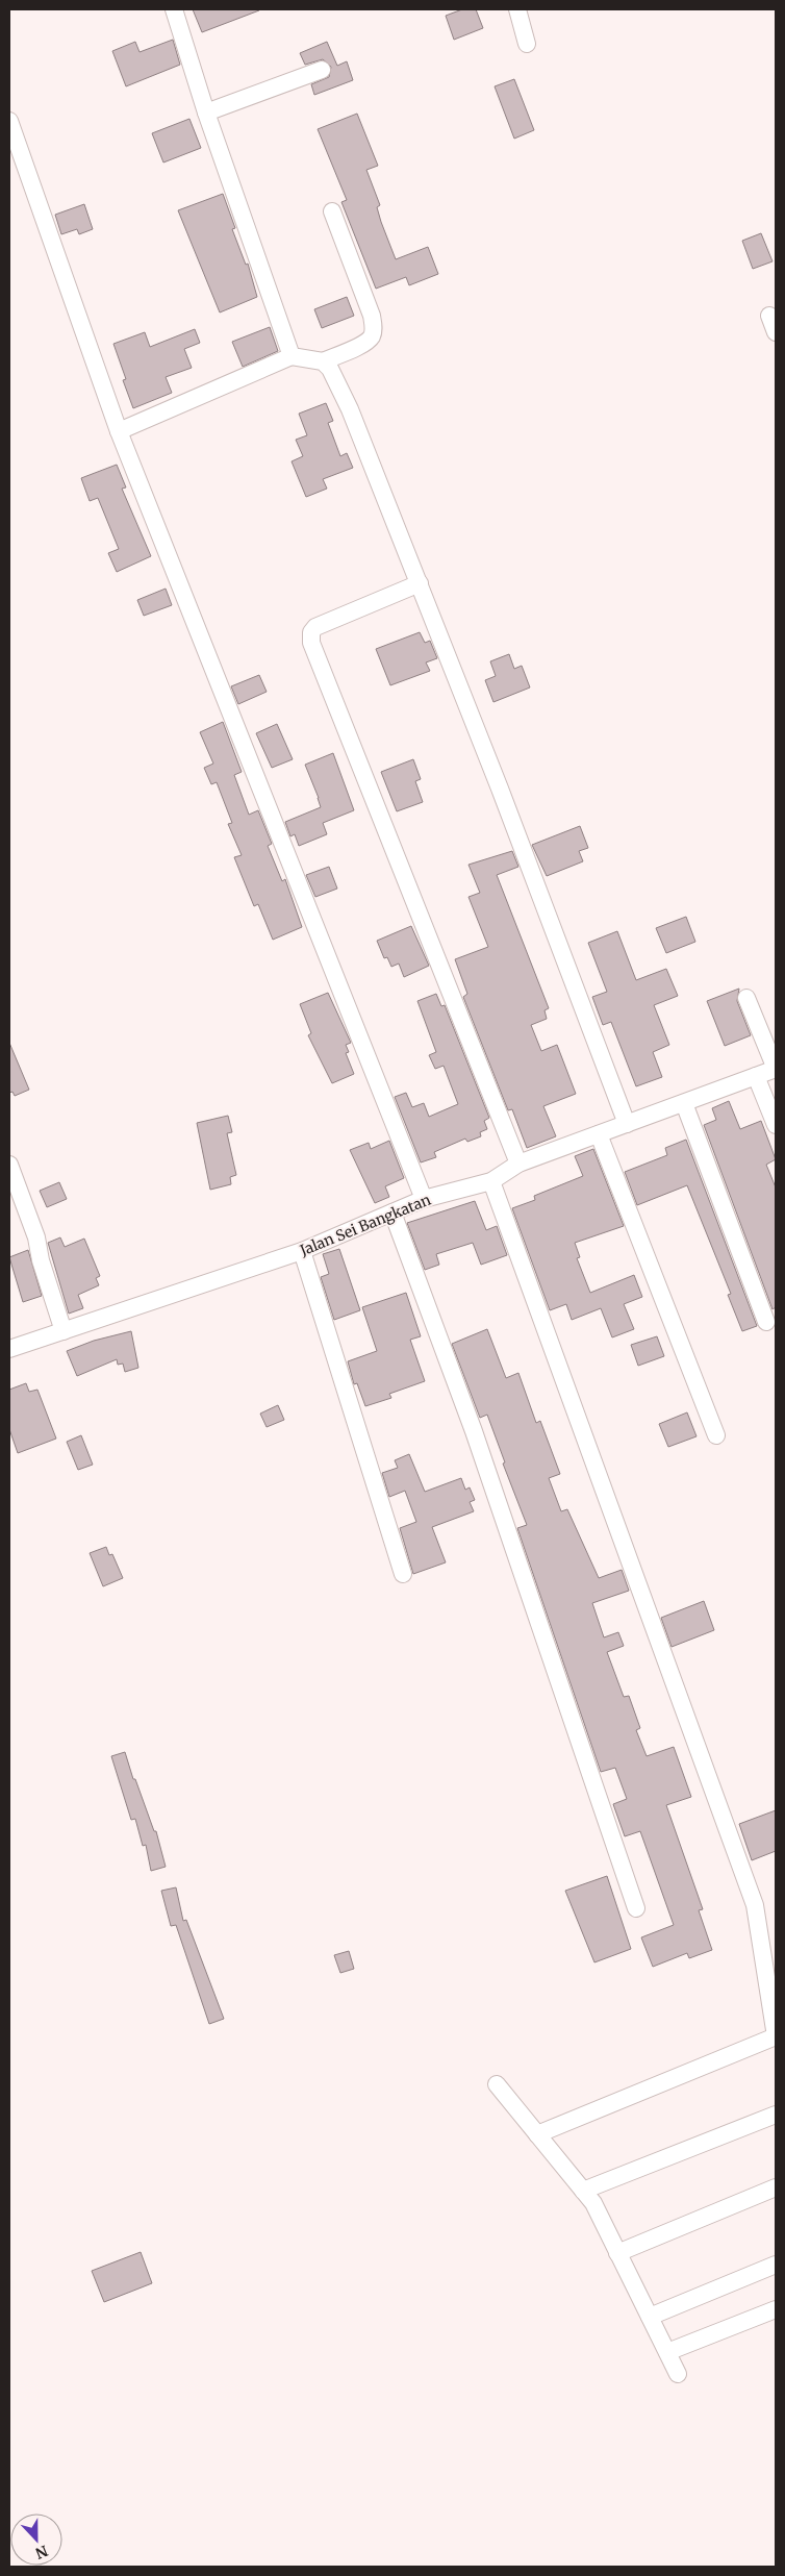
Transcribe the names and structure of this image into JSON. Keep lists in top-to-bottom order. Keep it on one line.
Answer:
{"streets":{"street":["Jalan Sei Bangkatan"]},"north":"bottom"}
